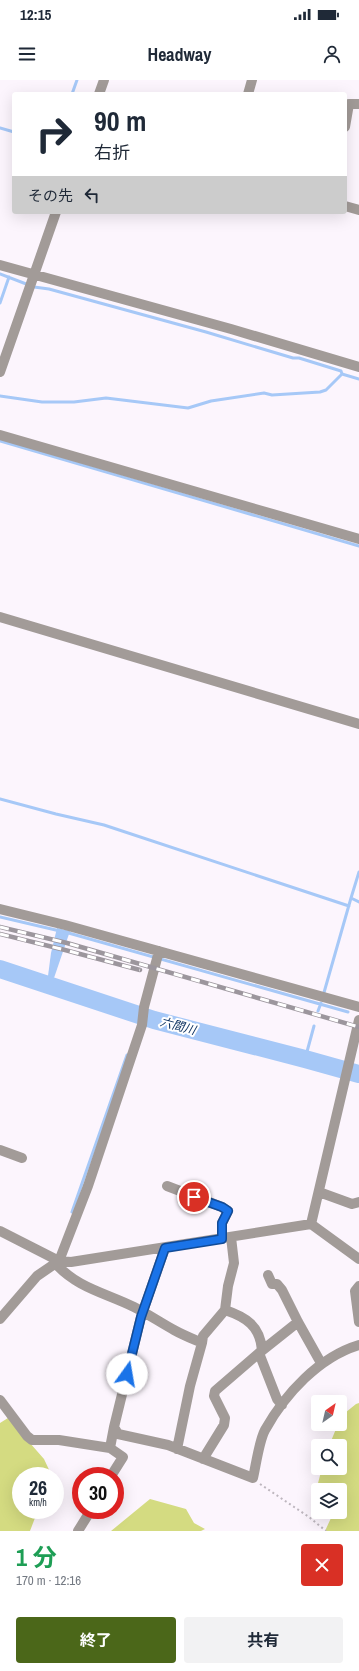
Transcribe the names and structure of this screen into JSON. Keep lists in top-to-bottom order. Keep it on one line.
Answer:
{"water":["六間川"],"north":"top right","page":{"status":"12:15","header":"Headway","turn":["90 m","右折"],"then":"その先","speed":"26 km/h","limit":"30","heading":["1 分","170 m · 12:16"],"buttons":["終了","共有"]}}
